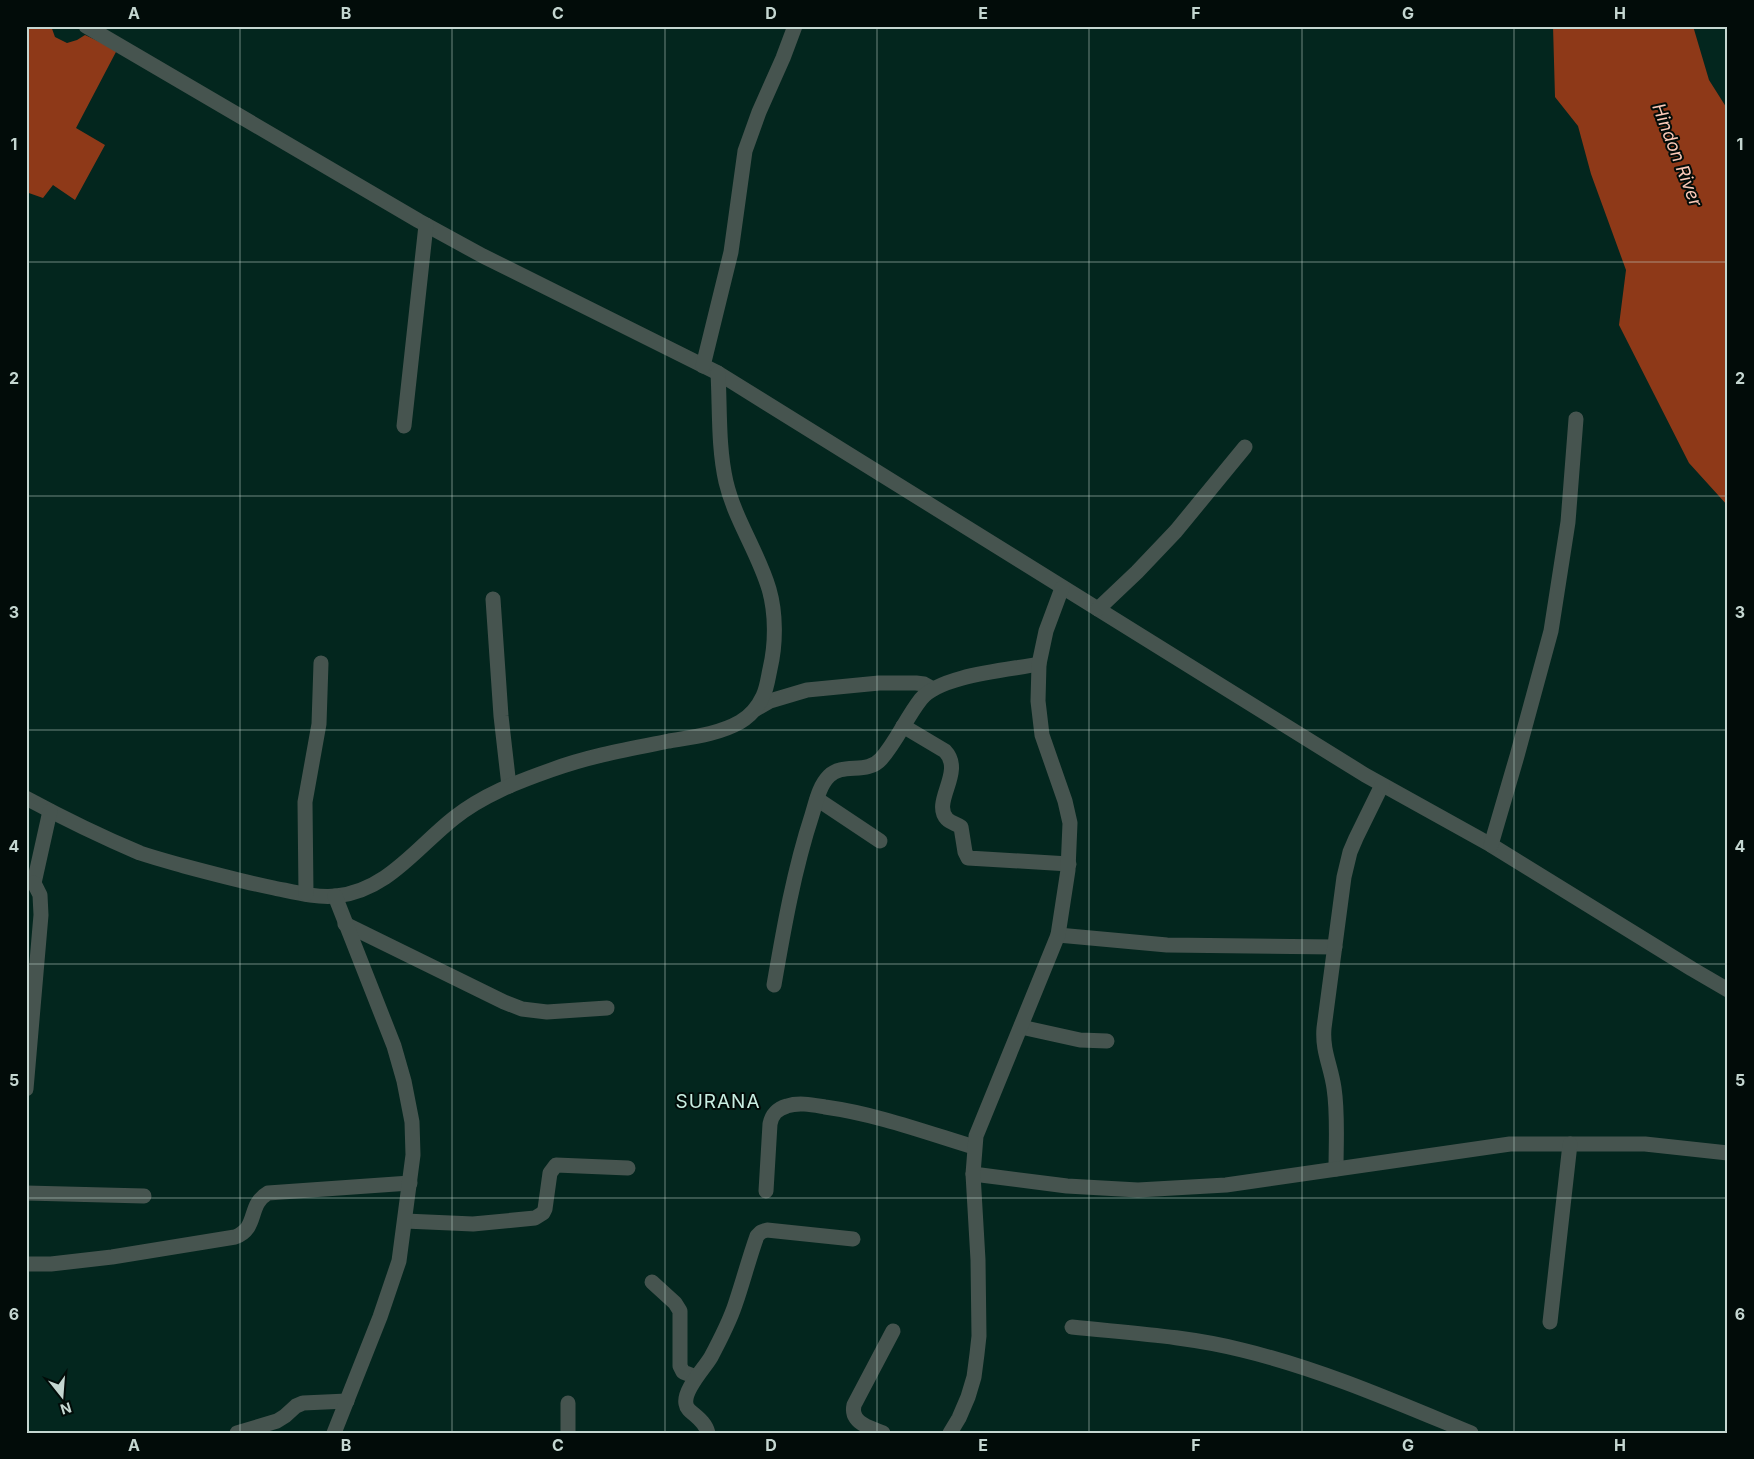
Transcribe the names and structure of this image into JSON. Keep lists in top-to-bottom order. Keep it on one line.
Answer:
{"districts":["SURANA"],"water":["Hindon River"],"north":"bottom","grid":{"columns":["A","B","C","D","E","F","G","H"],"rows":["1","2","3","4","5","6"]}}
